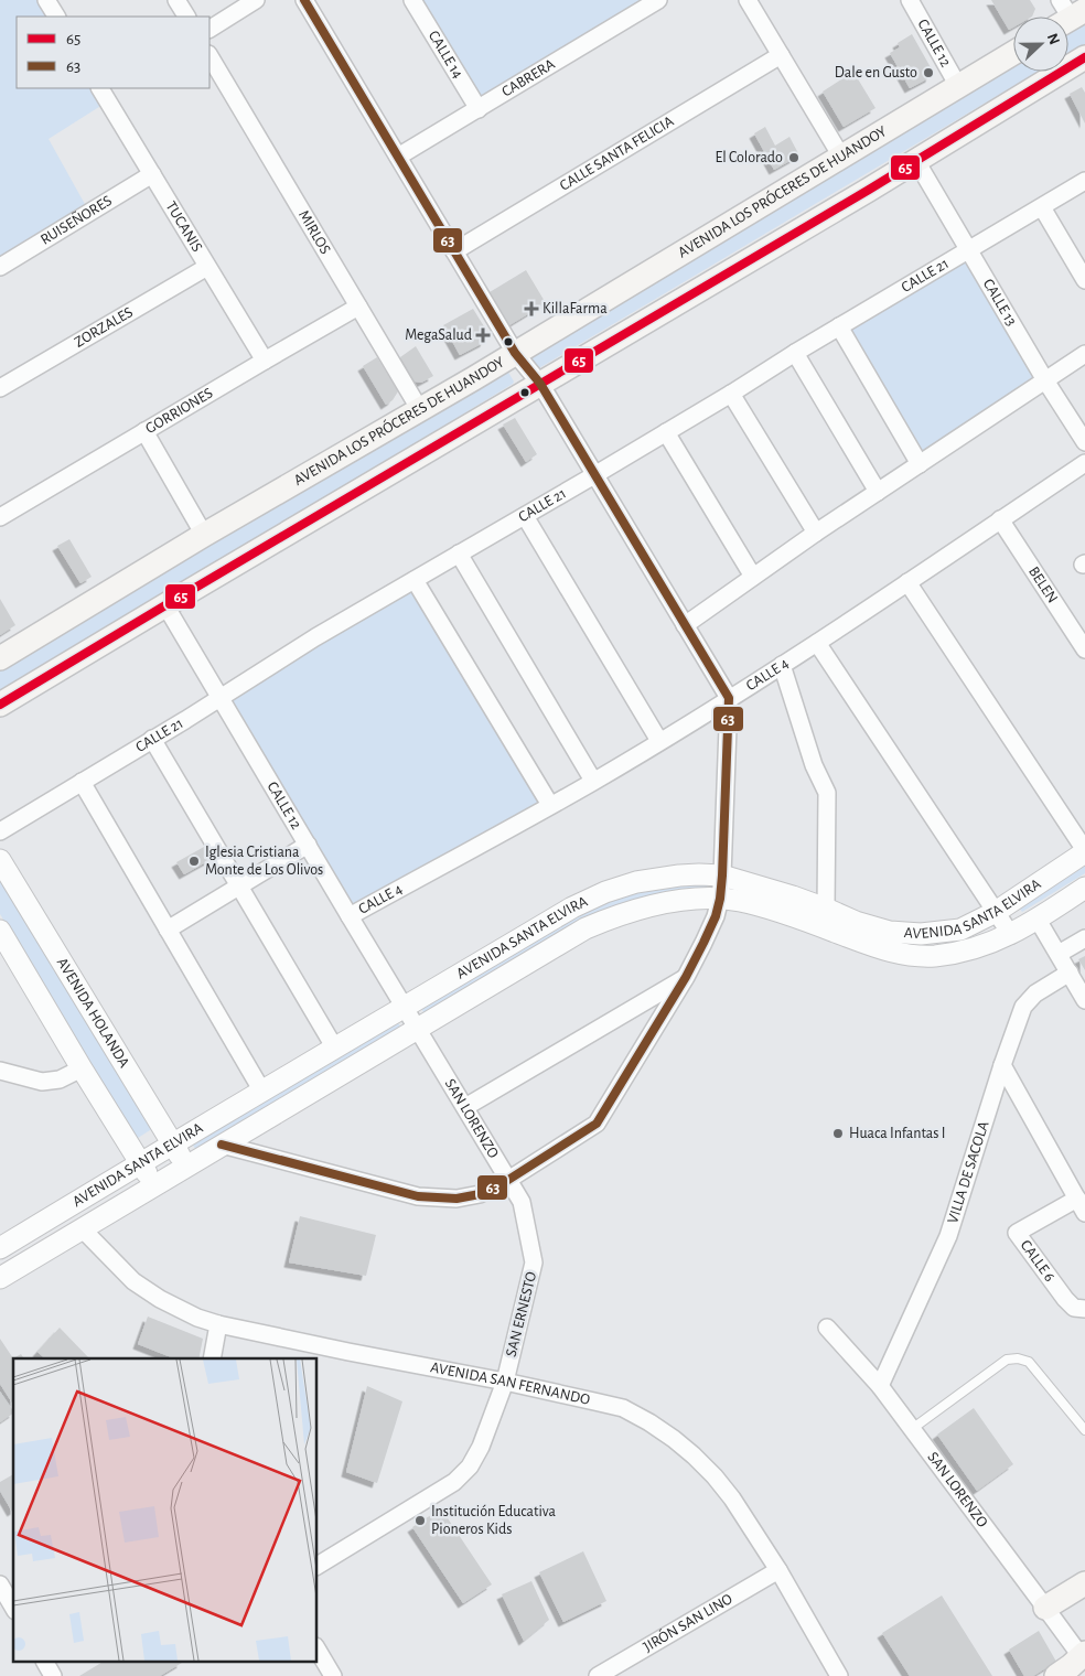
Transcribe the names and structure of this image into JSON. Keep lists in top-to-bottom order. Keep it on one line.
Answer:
{"streets":{"main road":["AVENIDA LOS PRÓCERES DE HUANDOY"],"street":["CALLE 12","CALLE 14","CABRERA","CALLE SANTA FELICIA","RUISEÑORES","TUCANIS","MIRLOS","CALLE 21","CALLE 13","ZORZALES","GORRIONES","BELEN","CALLE 4","AVENIDA SANTA ELVIRA","AVENIDA HOLANDA","SAN LORENZO","VILLA DE SACOLA","CALLE 6","SAN ERNESTO","AVENIDA SAN FERNANDO","JIRÓN SAN LINO"]},"crossings":[["CALLE 12","AVENIDA LOS PRÓCERES DE HUANDOY"],["CALLE 12","CALLE 21"],["CALLE 12","CALLE 4"],["CALLE 12","AVENIDA SANTA ELVIRA"],["CALLE 12","SAN LORENZO"],["CALLE 14","CABRERA"],["AVENIDA LOS PRÓCERES DE HUANDOY","MIRLOS"],["RUISEÑORES","TUCANIS"],["TUCANIS","ZORZALES"],["TUCANIS","GORRIONES"],["MIRLOS","GORRIONES"],["CALLE 21","CALLE 13"],["BELEN","CALLE 4"],["AVENIDA SANTA ELVIRA","AVENIDA HOLANDA"],["AVENIDA SANTA ELVIRA","SAN LORENZO"],["AVENIDA SANTA ELVIRA","AVENIDA SAN FERNANDO"],["SAN LORENZO","VILLA DE SACOLA"],["SAN LORENZO","SAN ERNESTO"],["SAN ERNESTO","AVENIDA SAN FERNANDO"],["AVENIDA SAN FERNANDO","JIRÓN SAN LINO"]],"places":{"other":["Dale en Gusto","El Colorado","Iglesia Cristiana Monte de Los Olivos","Huaca Infantas I","Institución Educativa Pioneros Kids"],"health":["KillaFarma","MegaSalud"]},"lines":["transit line 63","transit line 65"],"legend":["65","63"],"north":"right"}
